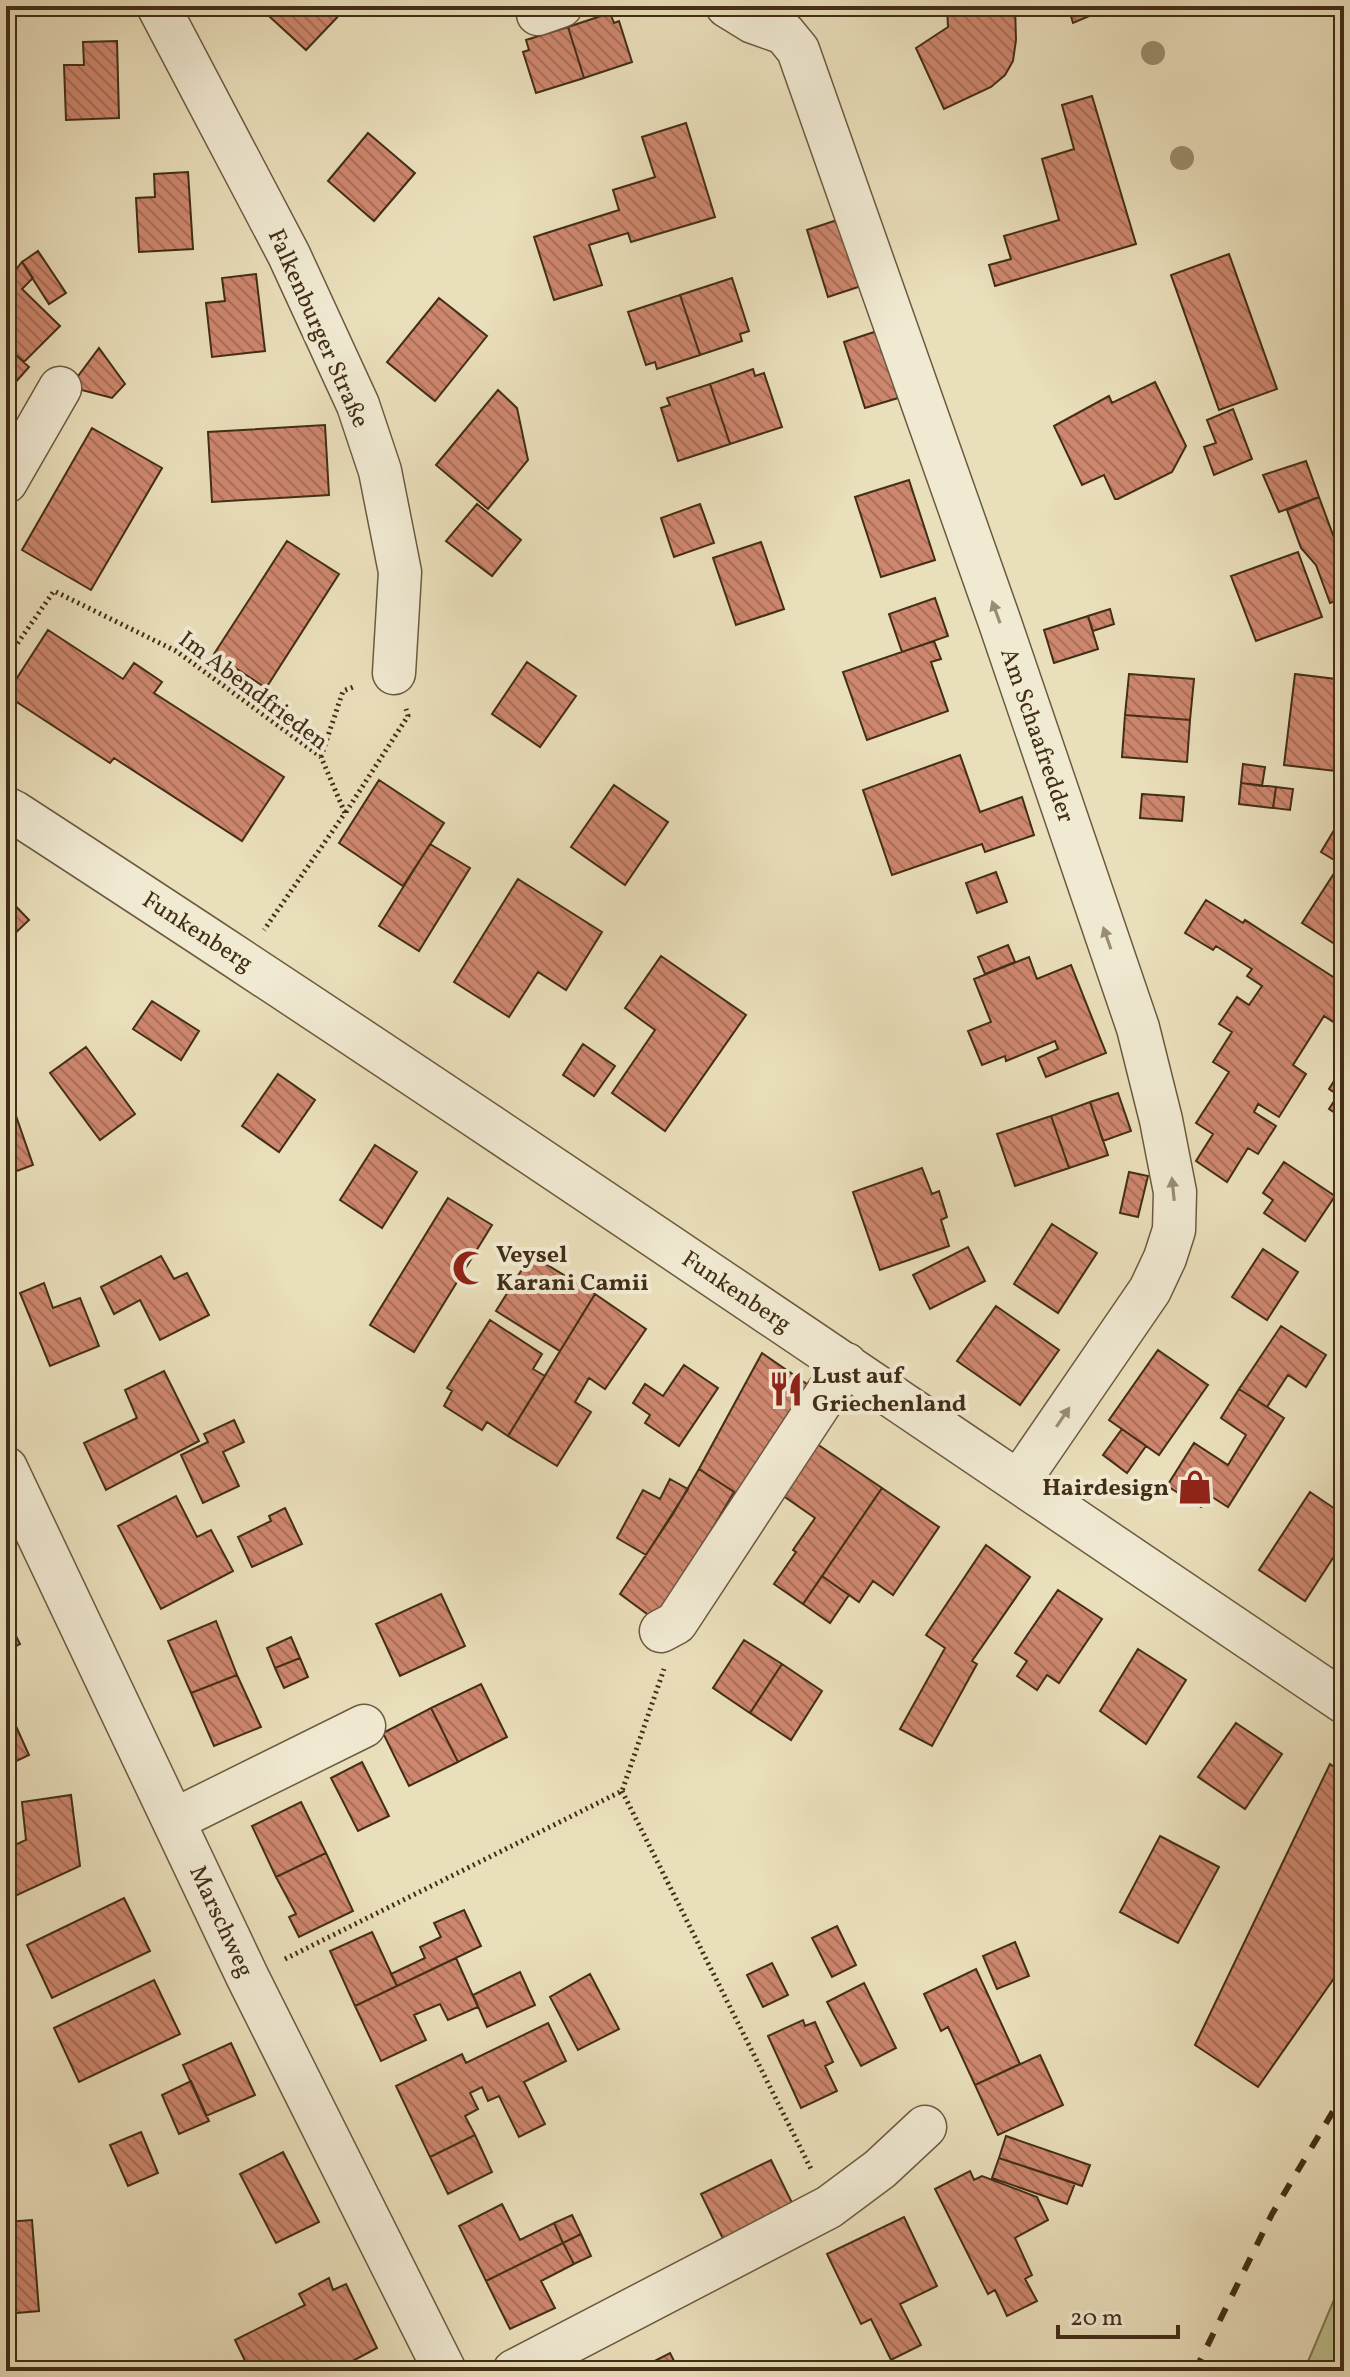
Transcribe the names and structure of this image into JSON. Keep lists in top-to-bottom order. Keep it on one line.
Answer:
{"streets":{"street":["Falkenburger Straße","Am Schaafredder","Funkenberg","Marschweg"],"path":["Im Abendfrieden"]},"crossings":[["Am Schaafredder","Funkenberg"]],"one_way":["Am Schaafredder"],"places":{"mosque":["Veysel Karani Camii"],"restaurant":["Lust auf Griechenland"],"shop":["Hairdesign"]},"scale_bar":"20 m"}
